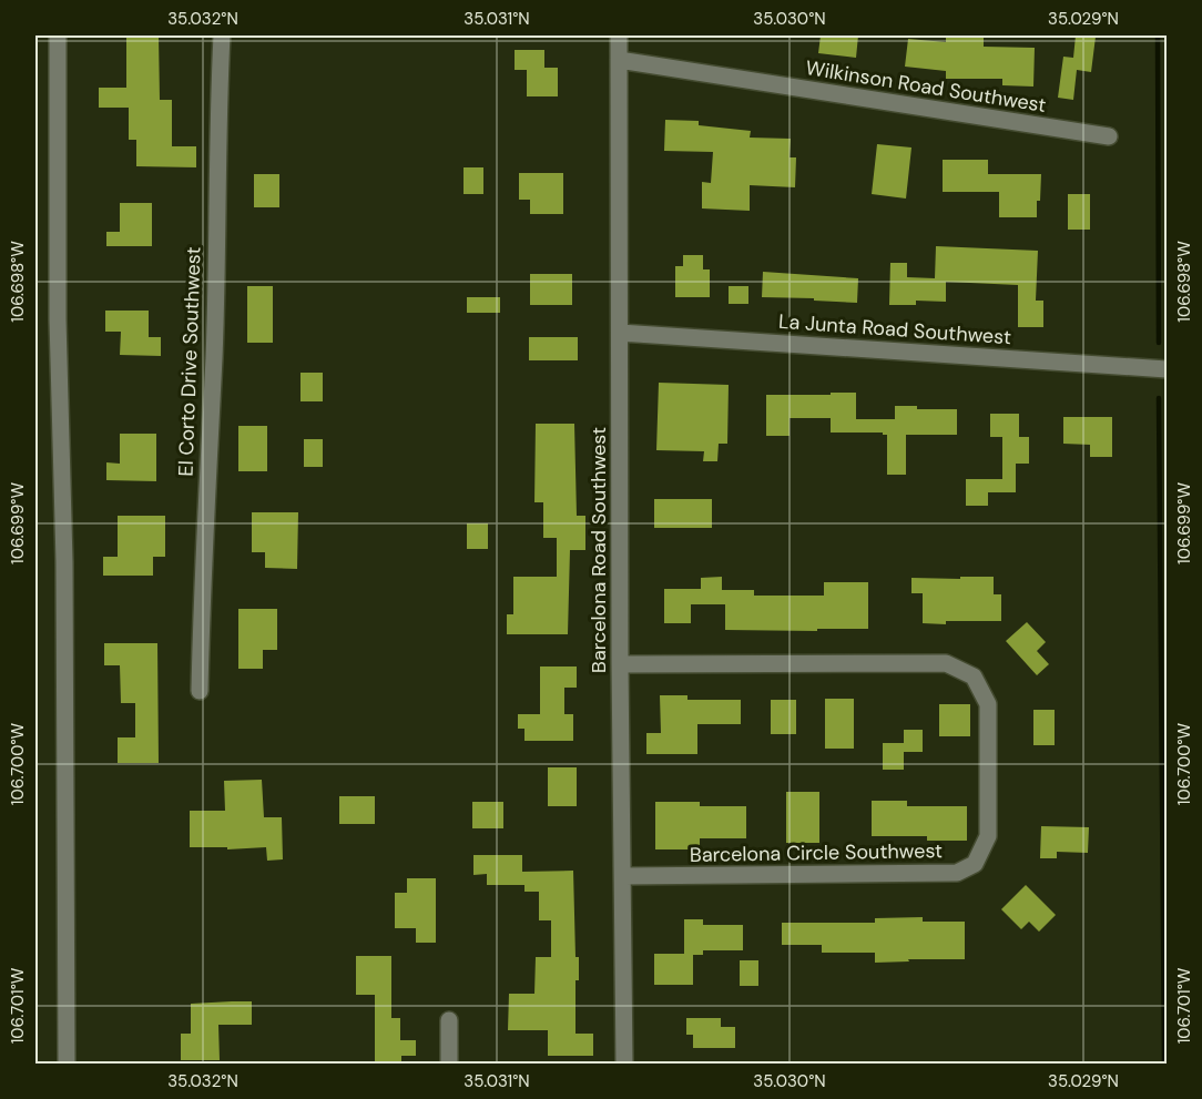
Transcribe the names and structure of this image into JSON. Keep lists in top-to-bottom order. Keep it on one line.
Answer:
{"streets":{"street":["Wilkinson Road Southwest","La Junta Road Southwest","El Corto Drive Southwest","Barcelona Road Southwest","Barcelona Circle Southwest"]},"crossings":[["Wilkinson Road Southwest","Barcelona Road Southwest"],["La Junta Road Southwest","Barcelona Road Southwest"],["Barcelona Road Southwest","Barcelona Circle Southwest"]],"coordinates":["35.032°N","35.031°N","35.030°N","35.029°N","106.698°W","106.699°W","106.700°W","106.701°W"]}
